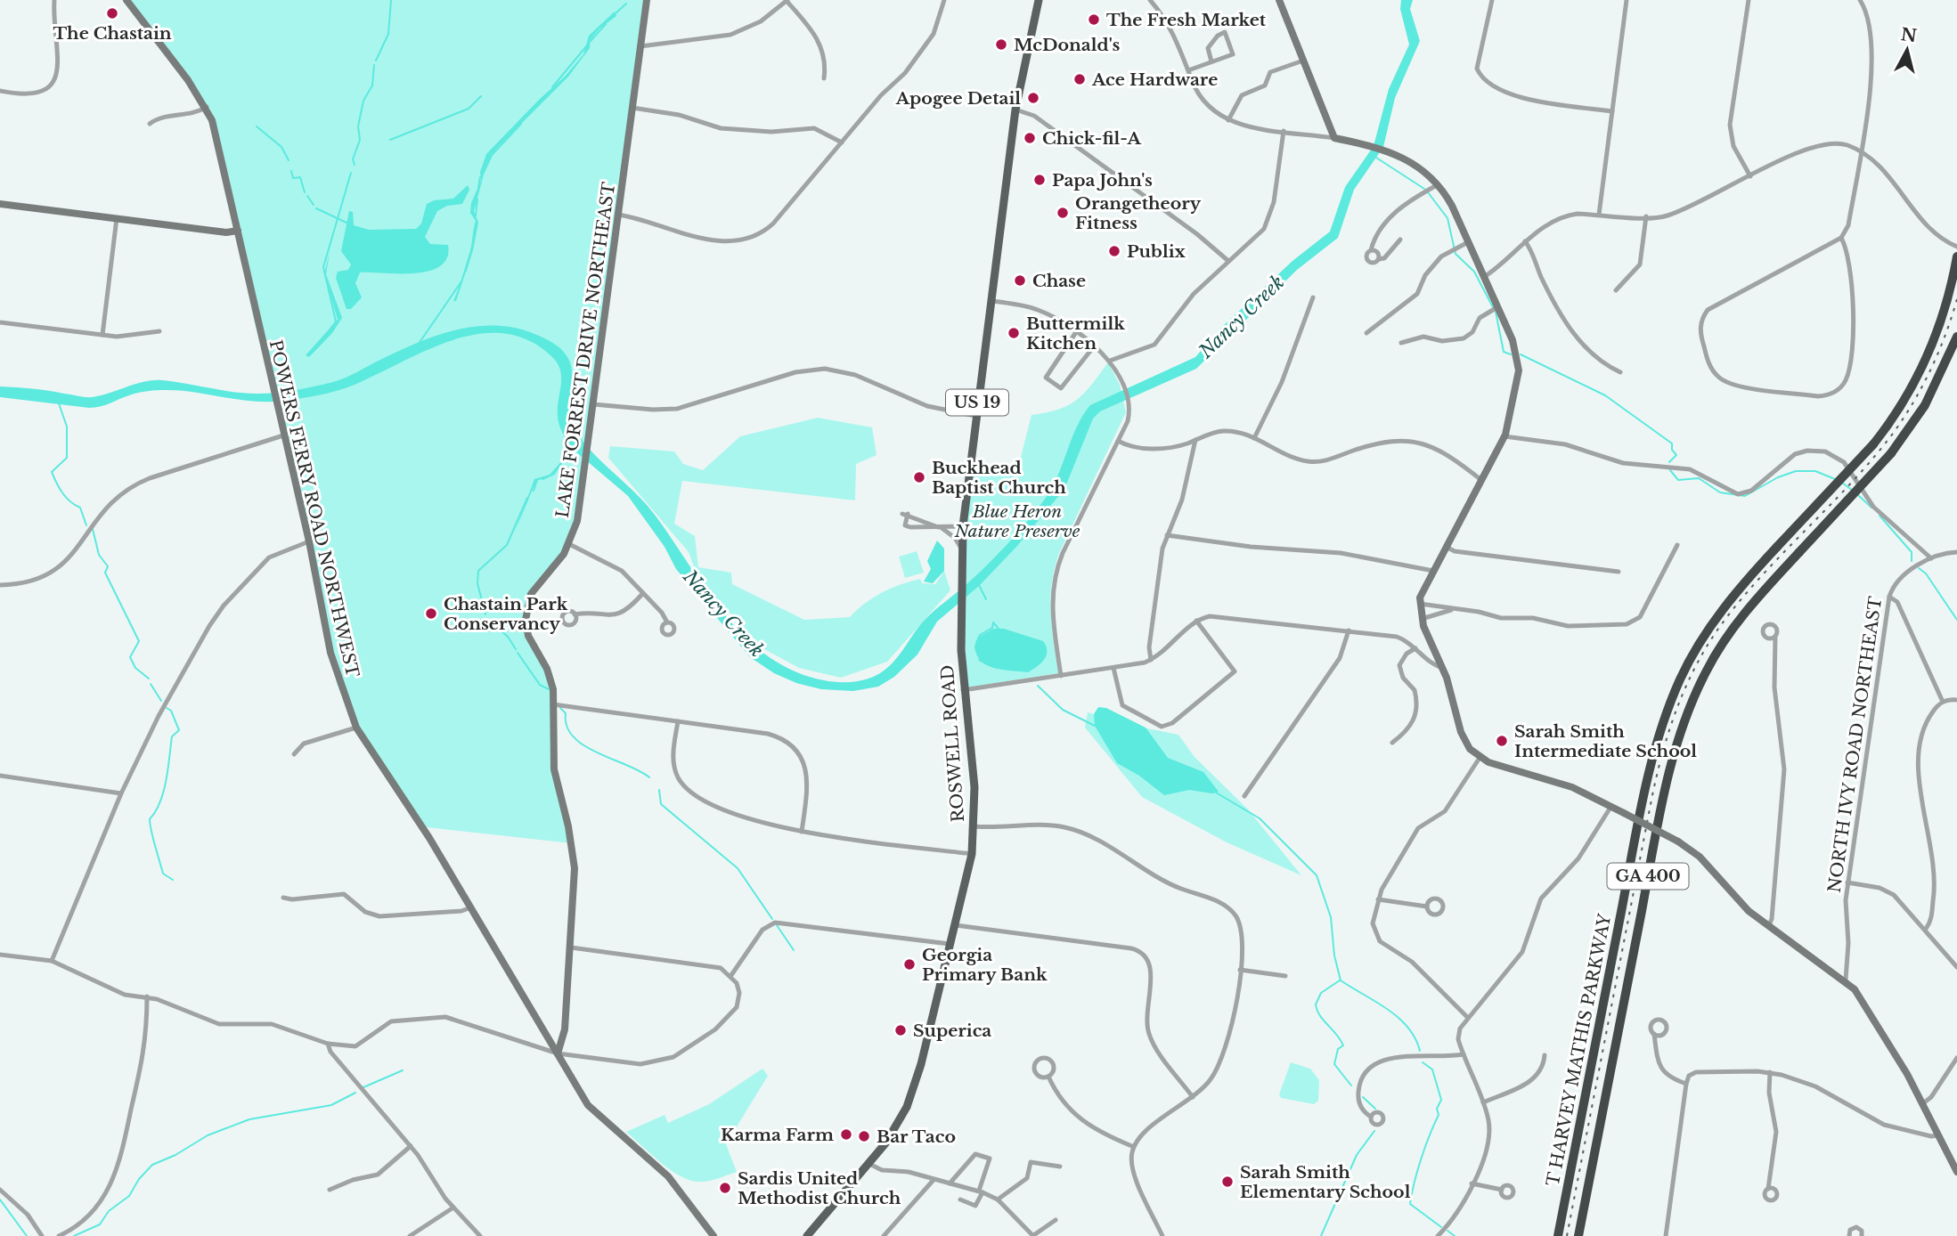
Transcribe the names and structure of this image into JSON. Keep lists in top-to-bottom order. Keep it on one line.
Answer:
{"streets":{"highway":["GA 400","T HARVEY MATHIS PARKWAY"],"main road":["US 19","ROSWELL ROAD"],"street":["LAKE FORREST DRIVE NORTHEAST","POWERS FERRY ROAD NORTHWEST","NORTH IVY ROAD NORTHEAST"]},"crossings":[["LAKE FORREST DRIVE NORTHEAST","POWERS FERRY ROAD NORTHWEST"],["US 19","ROSWELL ROAD"]],"water":["Nancy Creek"],"parks":["Blue Heron Nature Preserve"],"places":["The Chastain","The Fresh Market","McDonald's","Ace Hardware","Apogee Detail","Chick-fil-A","Papa John's","Orangetheory Fitness","Publix","Chase","Buttermilk Kitchen","Buckhead Baptist Church","Chastain Park Conservancy","Sarah Smith Intermediate School","Georgia Primary Bank","Superica","Karma Farm","Bar Taco","Sarah Smith Elementary School","Sardis United Methodist Church"],"north":"top"}
